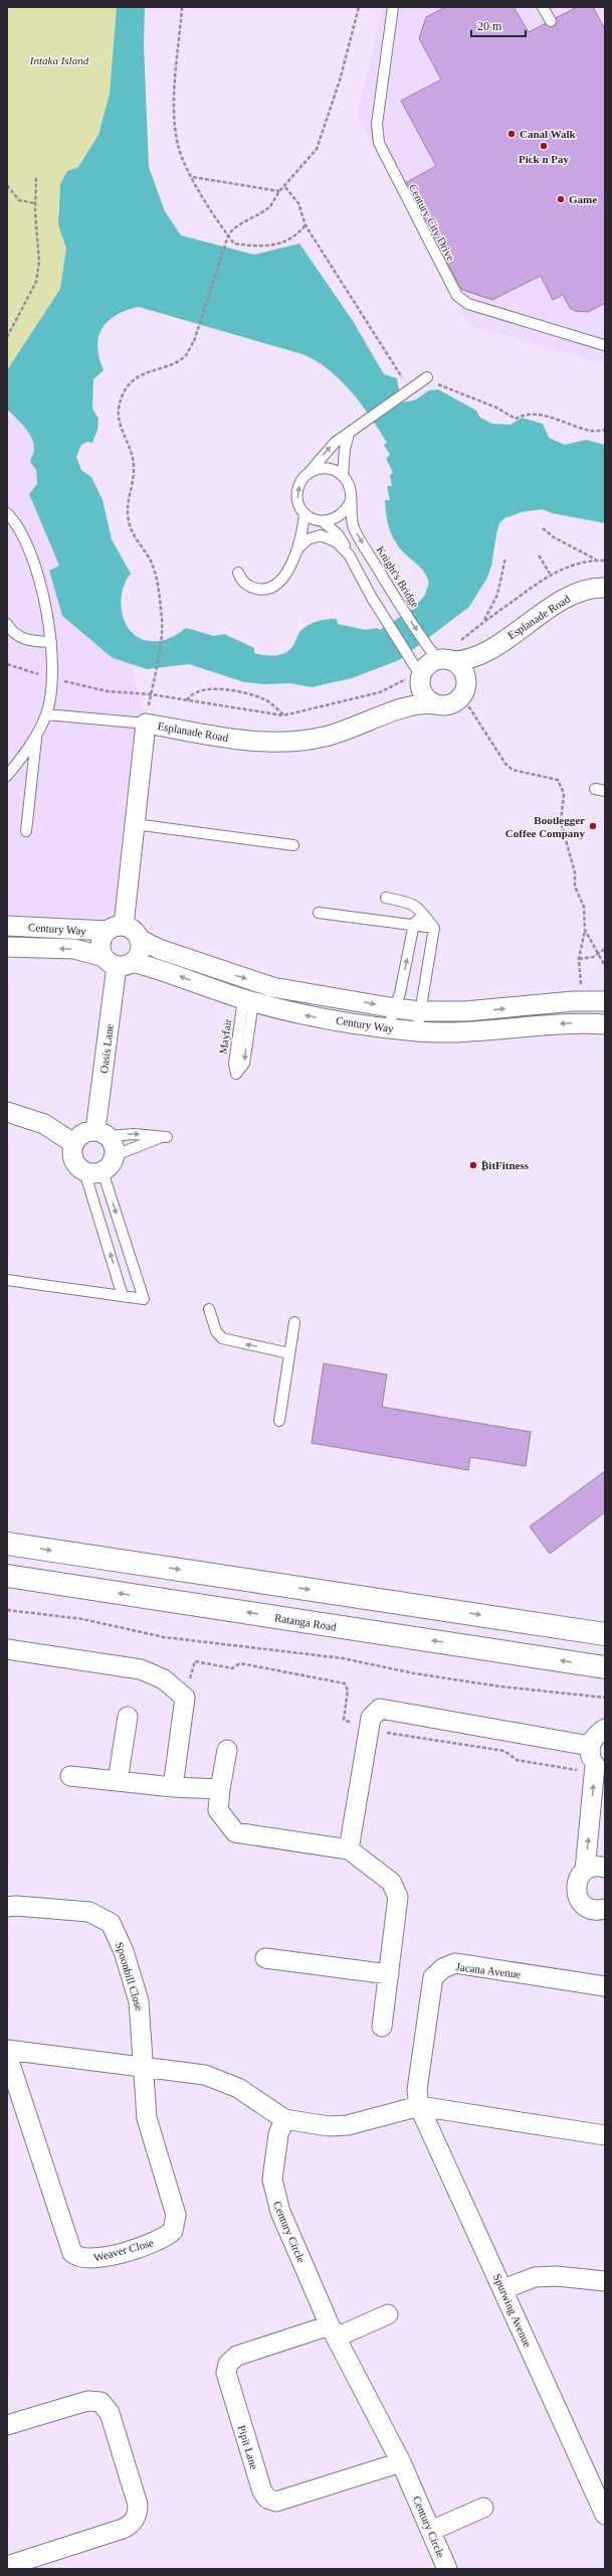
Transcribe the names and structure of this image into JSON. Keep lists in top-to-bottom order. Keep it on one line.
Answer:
{"streets":{"main road":["Ratanga Road"],"street":["Esplanade Road","Century Way","Oasis Lane","Jacana Avenue","Spoonbill Close","Century Circle","Weaver Close","Spurwing Avenue","Pipit Lane"],"lane":["Century City Drive","Knight's Bridge","Mayfair"]},"crossings":[["Knight's Bridge","Esplanade Road"],["Esplanade Road","Century Way"],["Esplanade Road","Oasis Lane"],["Century Way","Mayfair"],["Century Way","Oasis Lane"],["Jacana Avenue","Spurwing Avenue"],["Spoonbill Close","Weaver Close"],["Century Circle","Pipit Lane"]],"parks":["Intaka Island"],"places":["Canal Walk","Pick n Pay","Game","Bootlegger Coffee Company","₿itFitness"],"scale_bar":"20 m"}
